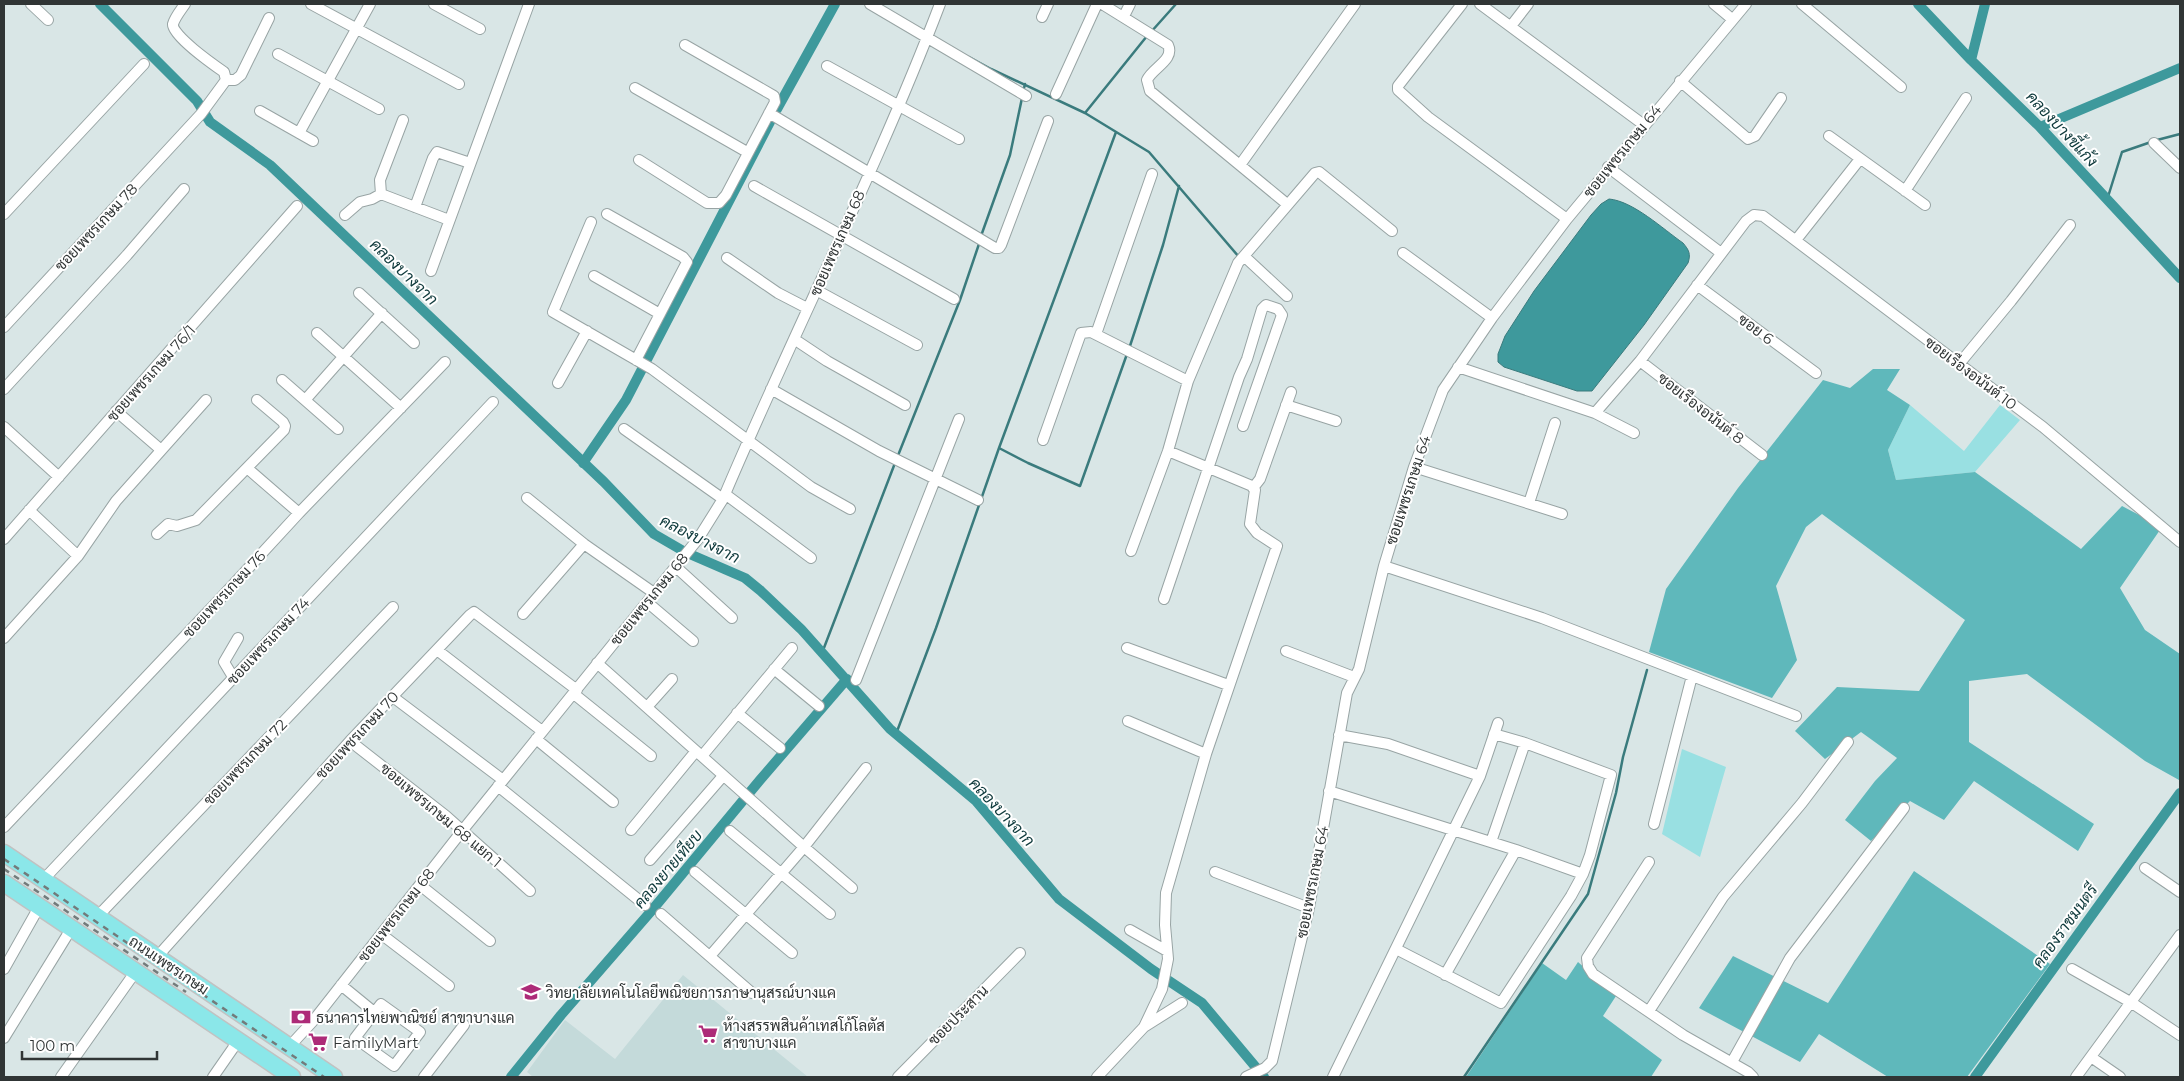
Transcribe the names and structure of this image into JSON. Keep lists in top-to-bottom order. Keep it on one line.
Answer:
{"streets":{"main road":["ถนนเพชรเกษม"],"street":["ซอยเพชรเกษม 64","ซอยเพชรเกษม 78","ซอยเพชรเกษม 68","ซอย 6","ซอยเพชรเกษม 76/1","ซอยเรืองอนันต์ 10","ซอยเรืองอนันต์ 8","ซอยเพชรเกษม 76","ซอยเพชรเกษม 74","ซอยเพชรเกษม 70","ซอยเพชรเกษม 72","ซอยเพชรเกษม 68 แยก 1","ซอยประสาน"]},"crossings":[["ซอยเพชรเกษม 68","ซอยเพชรเกษม 70"],["ซอยเพชรเกษม 68","ซอยเพชรเกษม 68 แยก 1"],["ซอยเพชรเกษม 68","ถนนเพชรเกษม"],["ซอยเพชรเกษม 74","ถนนเพชรเกษม"],["ซอยเพชรเกษม 70","ซอยเพชรเกษม 68 แยก 1"],["ซอยเพชรเกษม 70","ถนนเพชรเกษม"],["ซอยเพชรเกษม 72","ถนนเพชรเกษม"]],"water":["คลองบางขี้แก้ง","คลองบางจาก","คลองยายเทียบ","คลองราชมนตรี"],"places":{"school or university":["วิทยาลัยเทคโนโลยีพณิชยการภาษานุสรณ์บางแค"],"bank":["ธนาคารไทยพาณิชย์ สาขาบางแค"],"supermarket":["ห้างสรรพสินค้าเทสโก้โลตัส สาขาบางแค","FamilyMart"]},"scale_bar":"100 m"}
